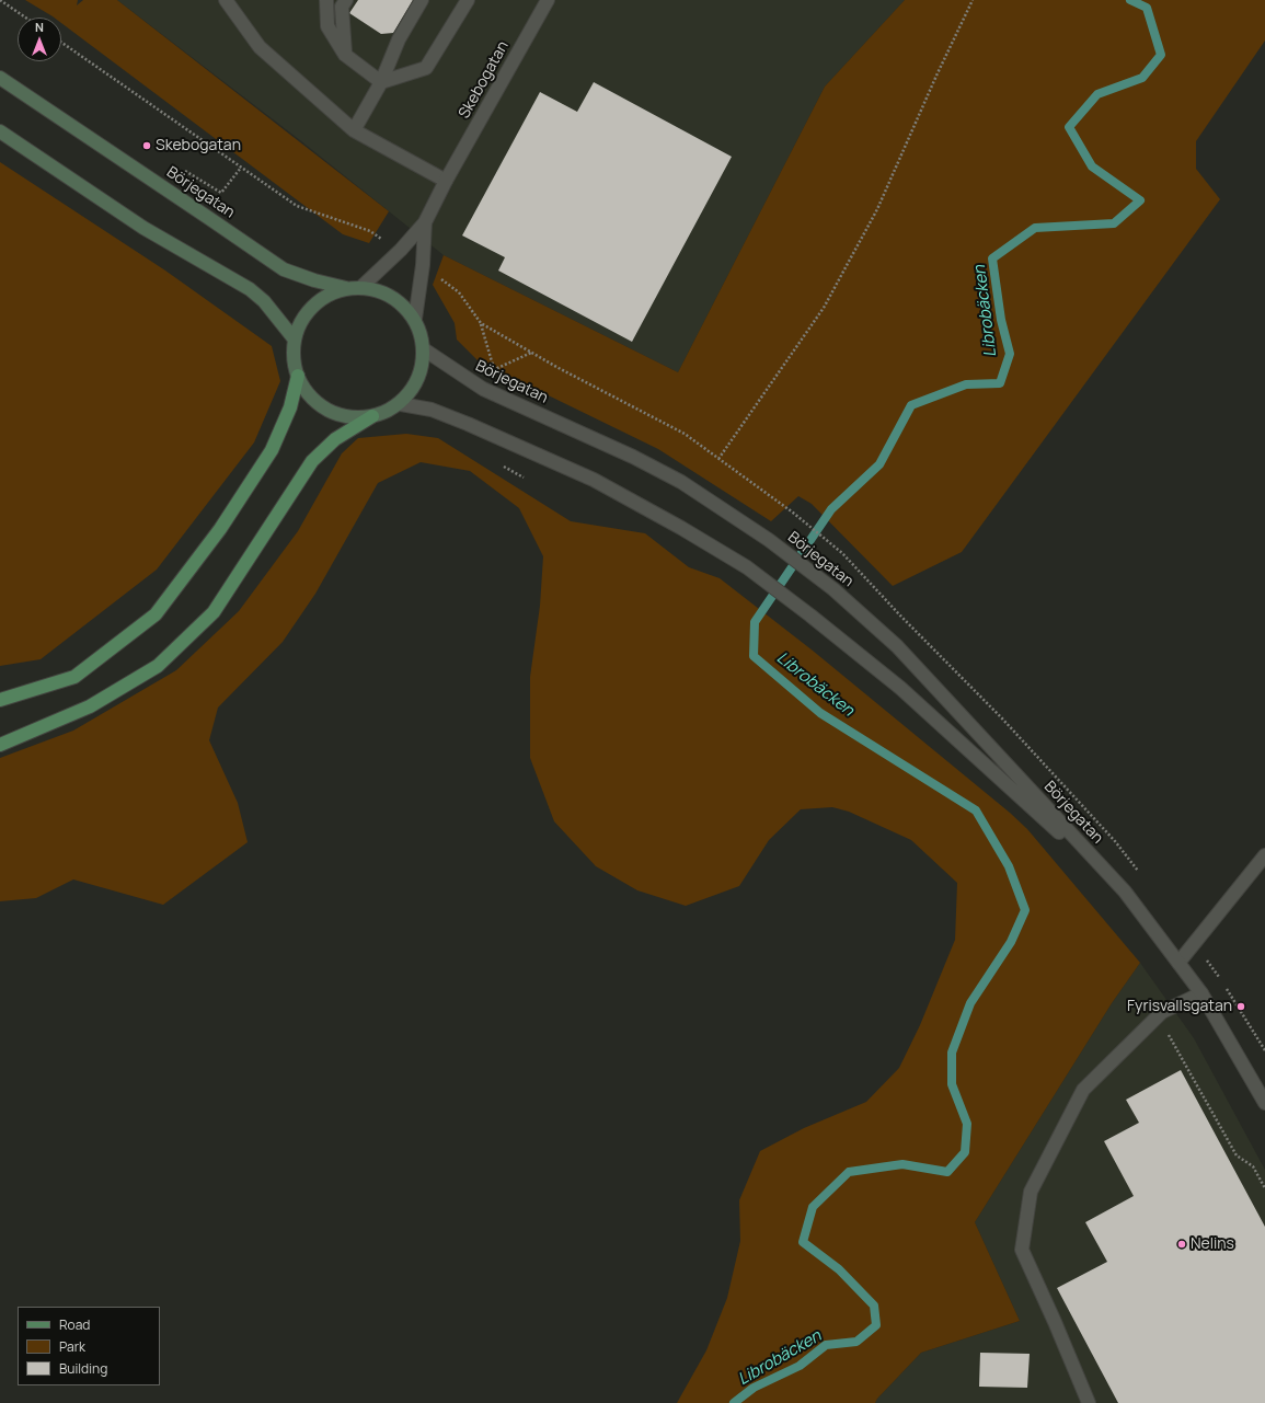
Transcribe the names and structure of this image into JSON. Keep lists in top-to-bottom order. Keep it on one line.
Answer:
{"streets":{"main road":["Börjegatan"],"street":["Skebogatan"]},"crossings":[["Skebogatan","Börjegatan"]],"water":["Librobäcken"],"places":["Skebogatan","Fyrisvallsgatan","Nelins"],"legend":["Road","Park","Building"],"north":"top"}
